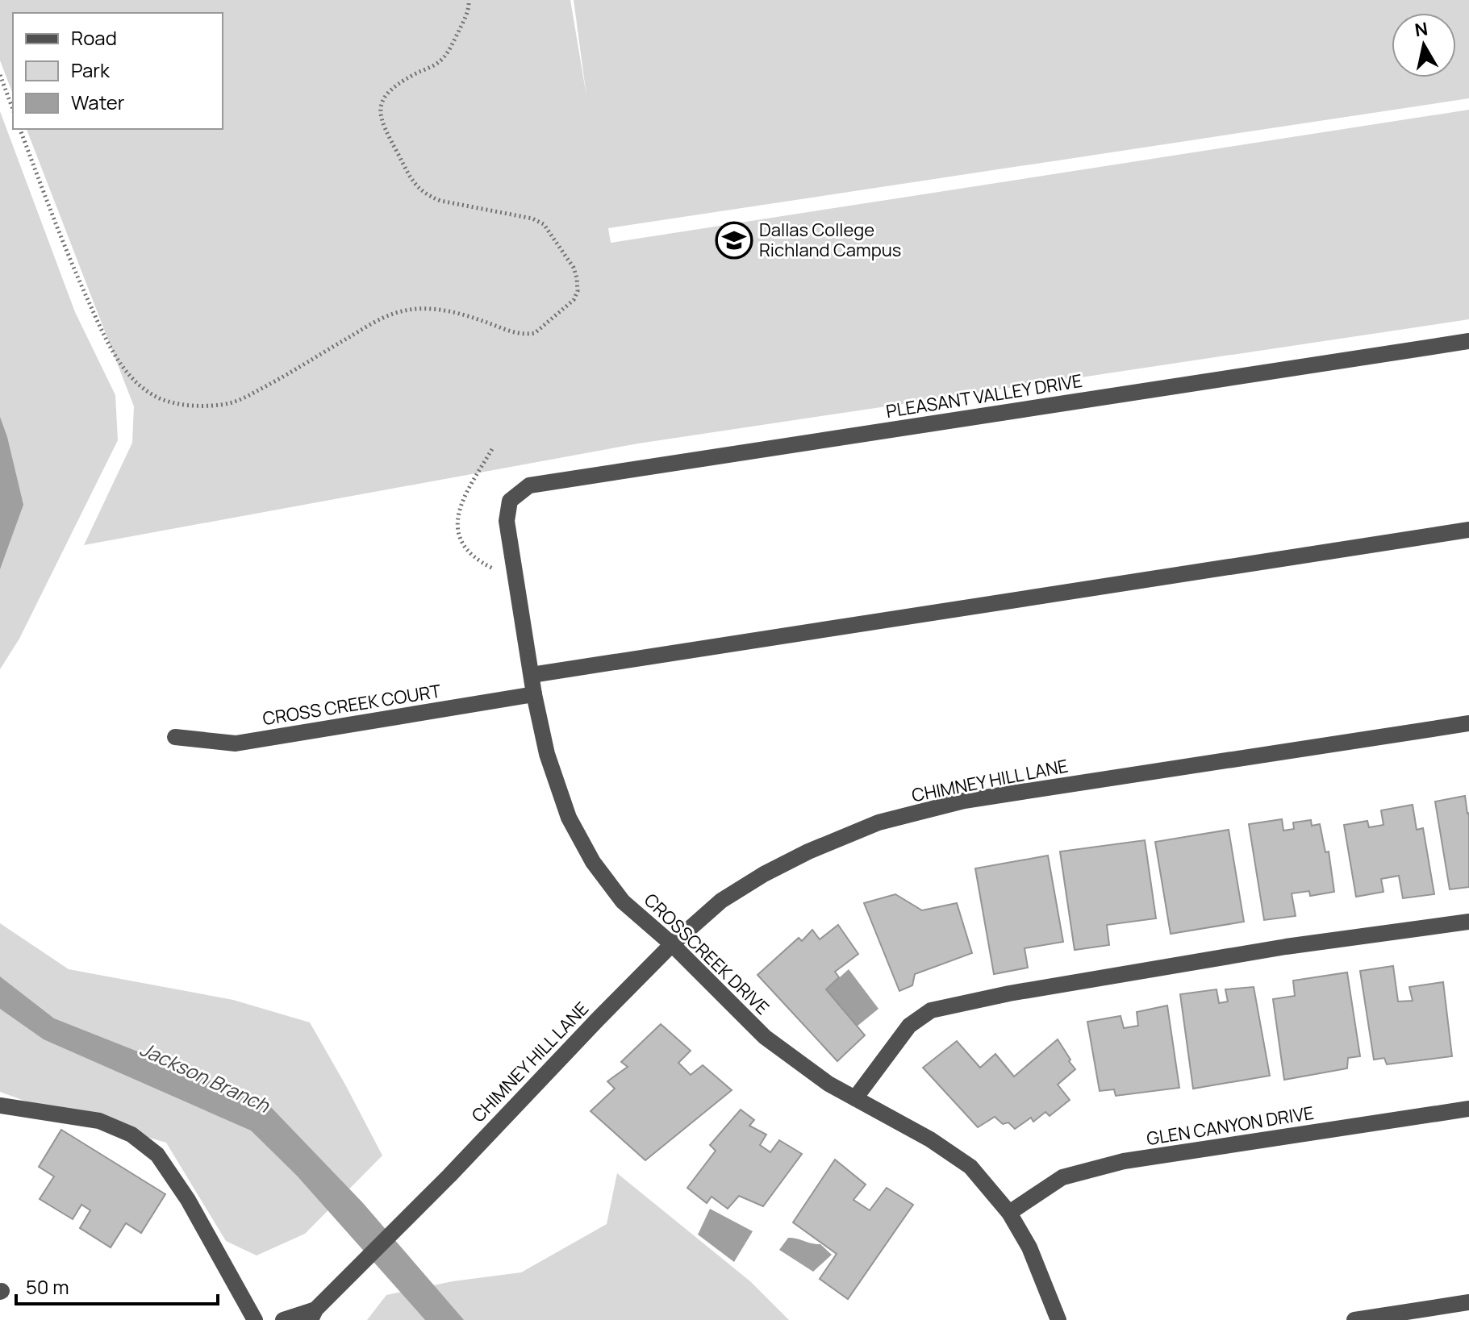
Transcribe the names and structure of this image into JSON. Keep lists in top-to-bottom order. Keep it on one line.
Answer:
{"streets":{"street":["PLEASANT VALLEY DRIVE","CROSS CREEK COURT","CHIMNEY HILL LANE","CROSSCREEK DRIVE","GLEN CANYON DRIVE"]},"crossings":[["PLEASANT VALLEY DRIVE","CROSSCREEK DRIVE"],["CROSS CREEK COURT","CROSSCREEK DRIVE"],["CHIMNEY HILL LANE","CROSSCREEK DRIVE"],["CROSSCREEK DRIVE","GLEN CANYON DRIVE"]],"water":["Jackson Branch"],"places":{"school or university":["Dallas College Richland Campus"]},"legend":["Road","Park","Water"],"scale_bar":"50 m","north":"top"}
